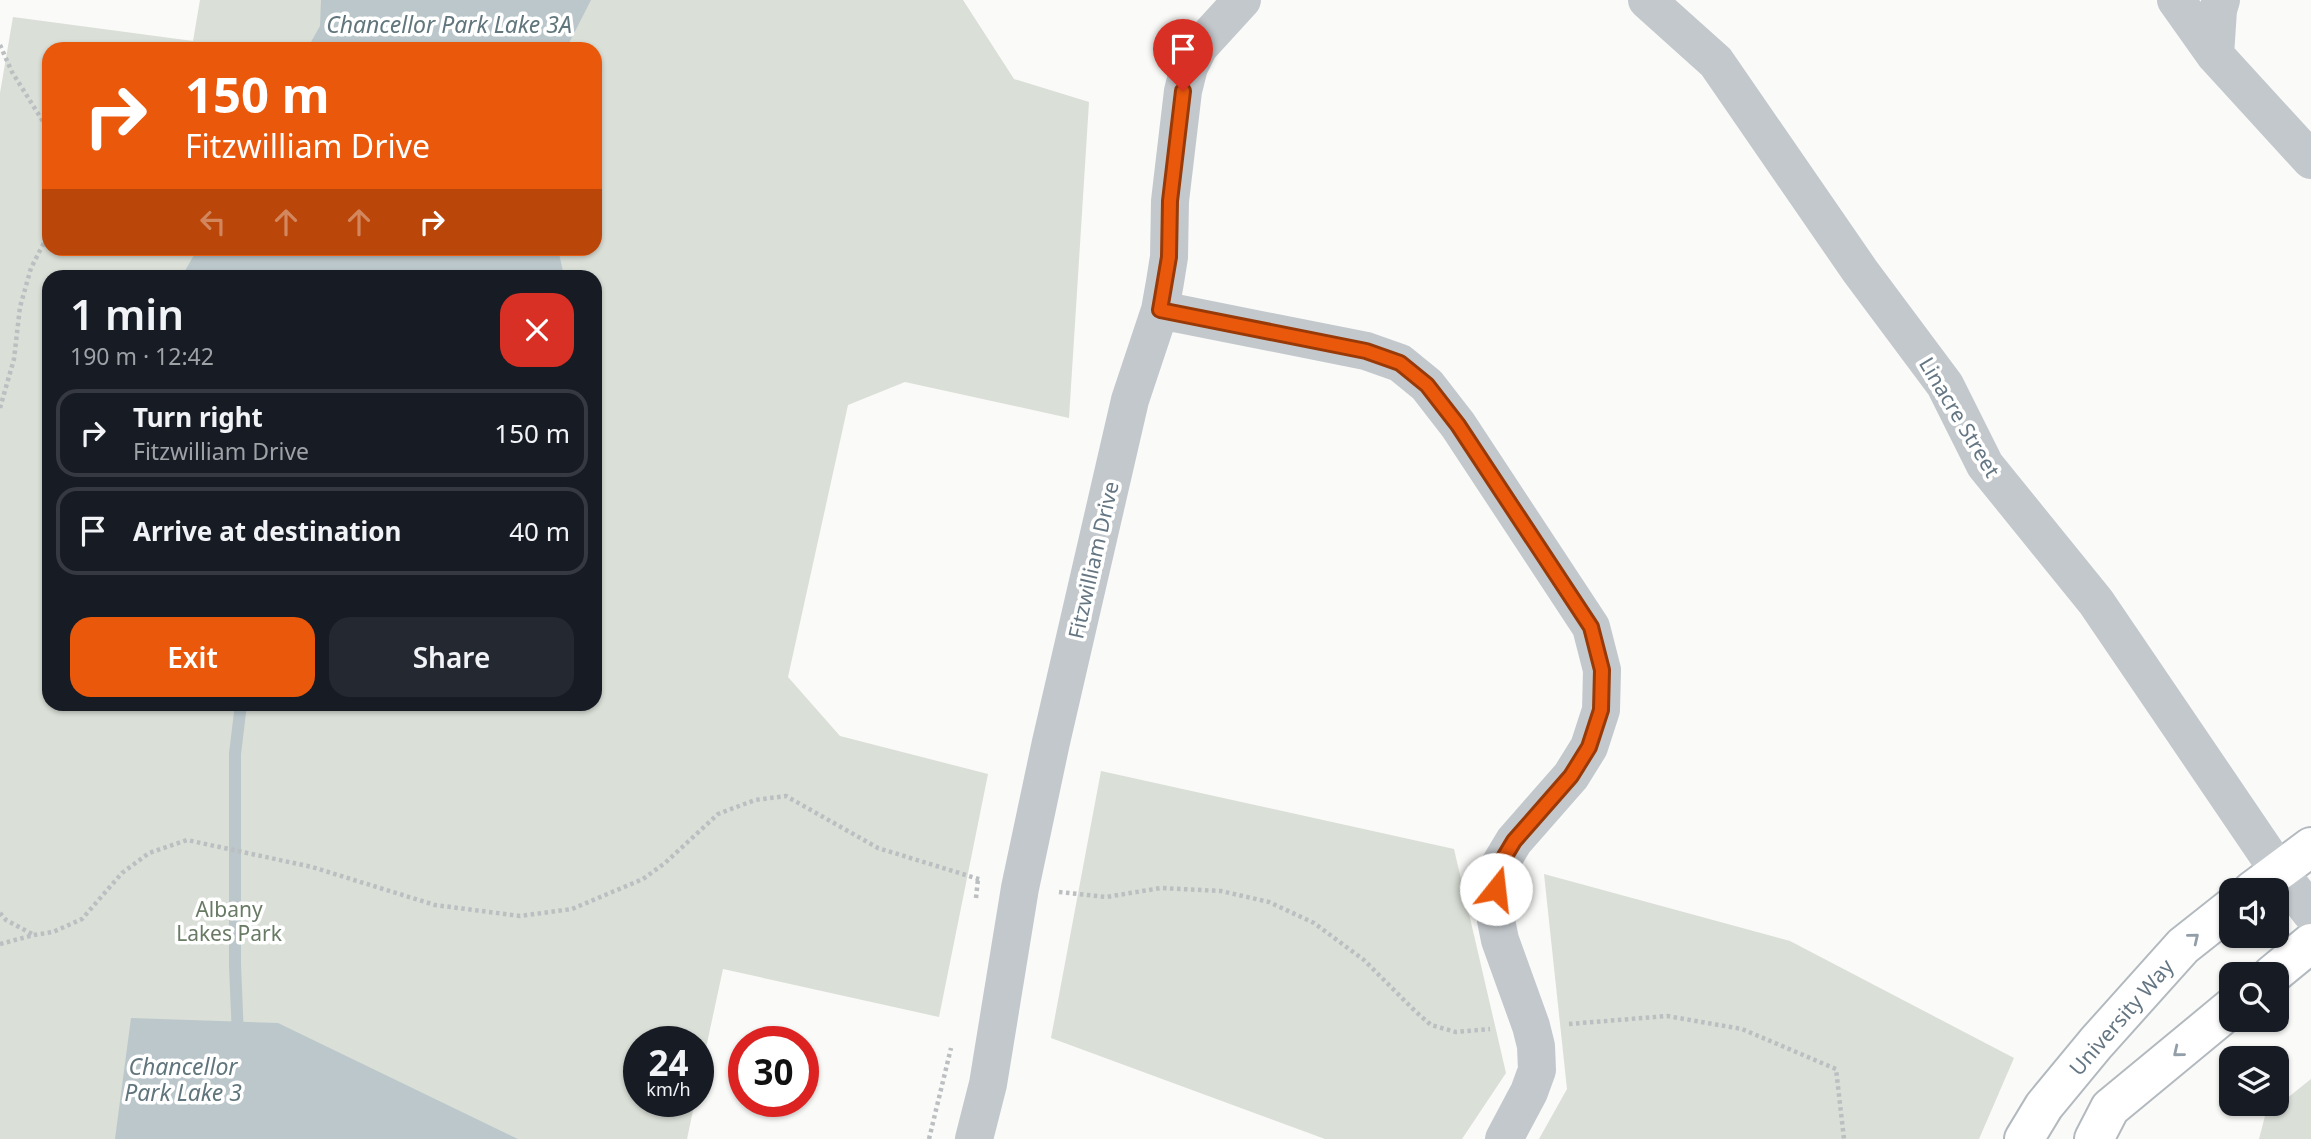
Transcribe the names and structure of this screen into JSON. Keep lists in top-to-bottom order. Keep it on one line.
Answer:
{"streets":{"street":["Linacre Street","Fitzwilliam Drive","University Way"]},"water":["Chancellor Park Lake 3A","Chancellor Park Lake 3"],"parks":["Albany Lakes Park"],"page":{"turn":["150 m","Fitzwilliam Drive"],"heading":["1 min","190 m · 12:42"],"list":[{"name":"Turn right","note":"Fitzwilliam Drive","value":"150 m"},{"name":"Arrive at destination","value":"40 m"}],"buttons":["Exit","Share"],"speed":"24 km/h","limit":"30"}}
